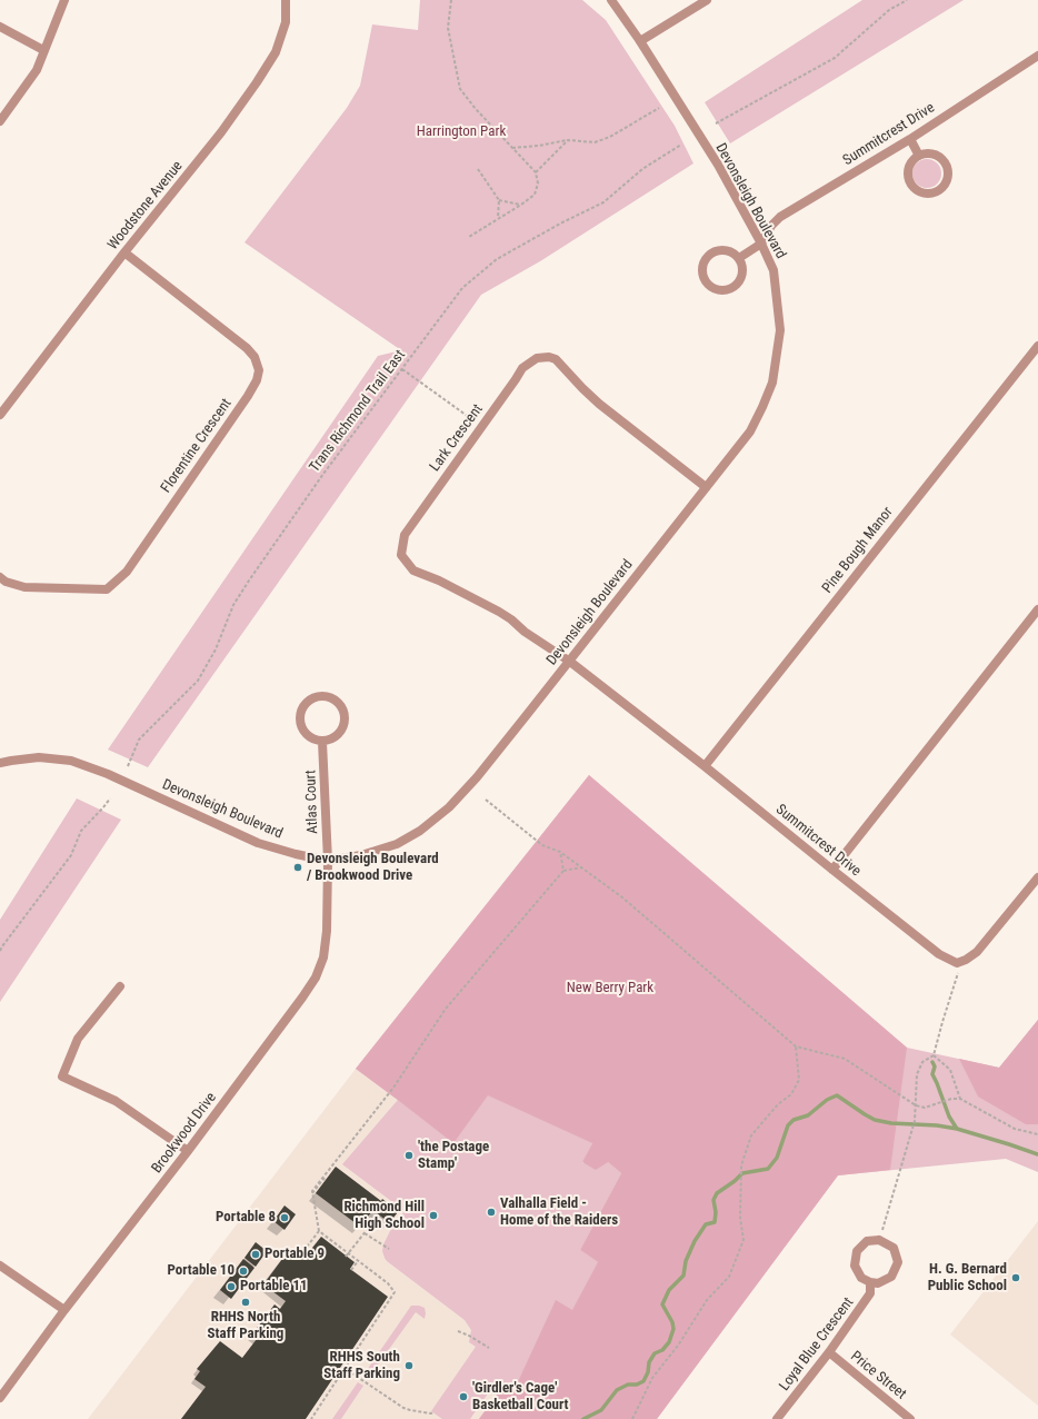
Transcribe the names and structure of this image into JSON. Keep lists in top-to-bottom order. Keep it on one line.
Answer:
{"streets":{"street":["Summitcrest Drive","Devonsleigh Boulevard","Woodstone Avenue","Lark Crescent","Florentine Crescent","Pine Bough Manor","Atlas Court","Brookwood Drive","Loyal Blue Crescent","Price Street"],"path":["Trans Richmond Trail East"]},"crossings":[["Summitcrest Drive","Devonsleigh Boulevard"],["Summitcrest Drive","Lark Crescent"],["Summitcrest Drive","Pine Bough Manor"],["Devonsleigh Boulevard","Lark Crescent"],["Devonsleigh Boulevard","Atlas Court"],["Devonsleigh Boulevard","Brookwood Drive"],["Woodstone Avenue","Florentine Crescent"],["Atlas Court","Brookwood Drive"],["Loyal Blue Crescent","Price Street"]],"parks":["Harrington Park","New Berry Park"],"places":["Devonsleigh Boulevard / Brookwood Drive","'the Postage Stamp'","Valhalla Field - Home of the Raiders","Richmond Hill High School","Portable 8","Portable 9","Portable 10","H. G. Bernard Public School","Portable 11","RHHS North Staff Parking","RHHS South Staff Parking","'Girdler's Cage' Basketball Court"]}
